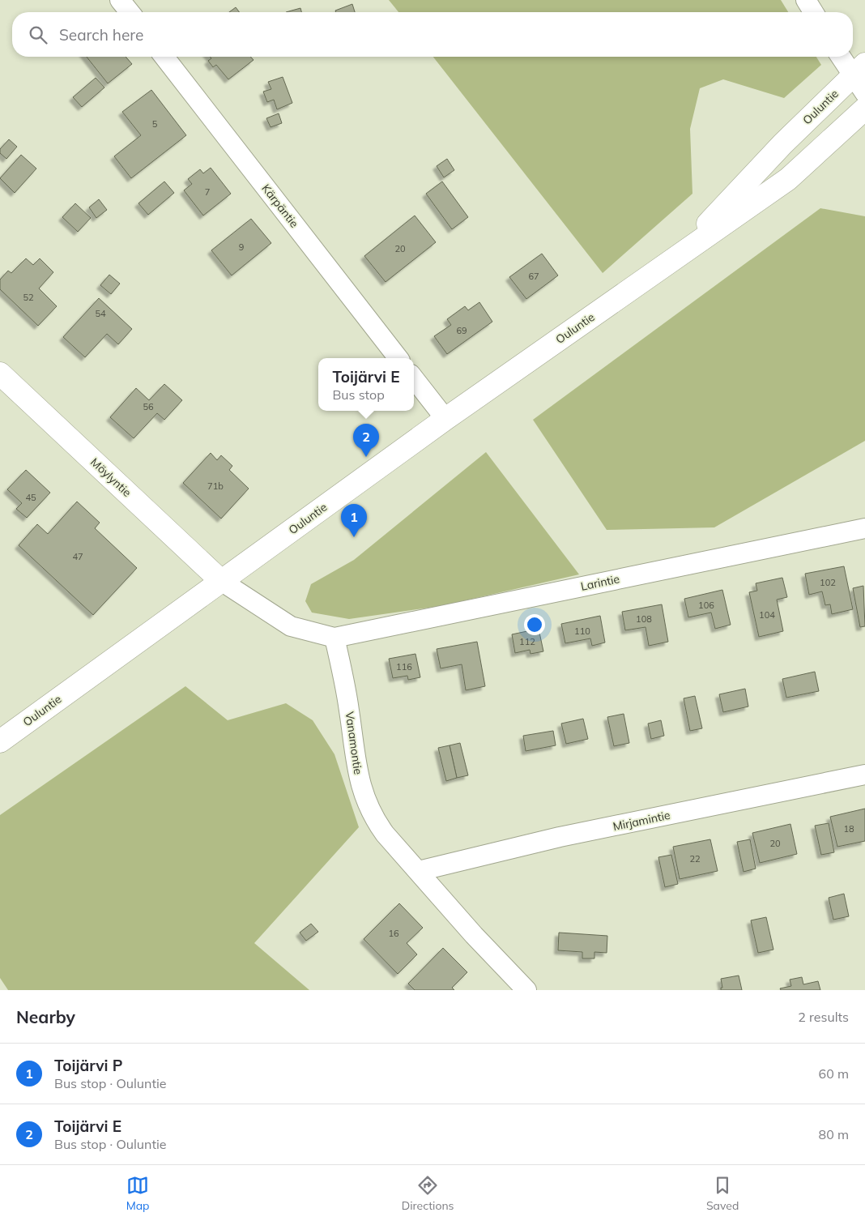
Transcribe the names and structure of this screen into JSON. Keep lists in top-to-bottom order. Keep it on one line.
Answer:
{"streets":{"main road":["Ouluntie","Möylyntie"],"street":["Kärpäntie","Larintie","Vanamontie","Mirjamintie"]},"crossings":[["Ouluntie","Möylyntie"],["Larintie","Vanamontie"],["Vanamontie","Mirjamintie"]],"house_numbers":["5","7","9","20","67","52","54","69","56","71b","45","47","102","106","104","108","110","112","116","18","20","22","16"],"page":{"search":"Search here","popup":["Toijärvi E","Bus stop"],"pins":["2","1"],"heading":["Nearby","2 results"],"list":[{"mark":"1","name":"Toijärvi P","note":"Bus stop · Ouluntie","value":"60 m"},{"mark":"2","name":"Toijärvi E","note":"Bus stop · Ouluntie","value":"80 m"}],"nav":["Map","Directions","Saved"]}}
